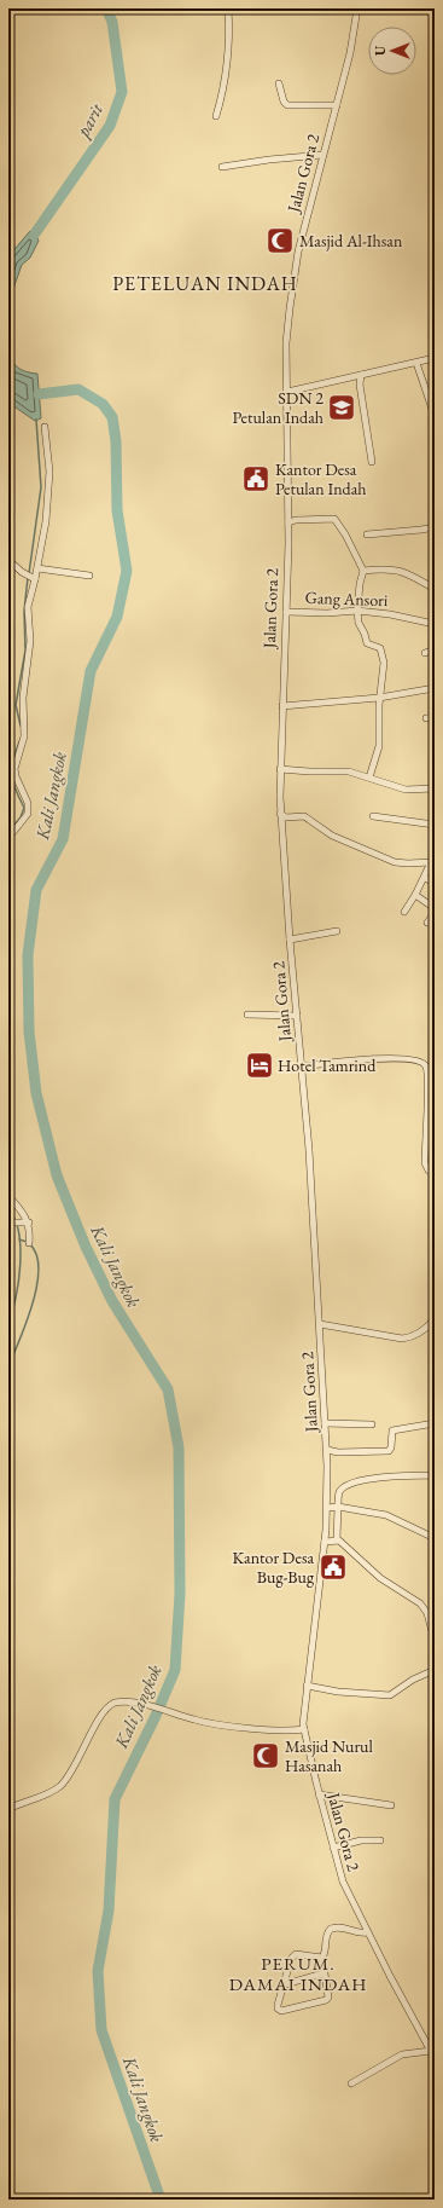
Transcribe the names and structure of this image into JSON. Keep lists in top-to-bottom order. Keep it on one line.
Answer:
{"streets":{"street":["Jalan Gora 2","Gang Ansori"]},"crossings":[["Jalan Gora 2","Gang Ansori"]],"districts":["PETELUAN INDAH","PERUM. DAMAI INDAH"],"water":["parit","Kali Jangkok"],"places":{"mosque":["Masjid Al-Ihsan","Masjid Nurul Hasanah"],"school or university":["SDN 2 Petulan Indah"],"public building":["Kantor Desa Petulan Indah","Kantor Desa Bug-Bug"],"hotel":["Hotel Tamrind"]},"north":"left"}
